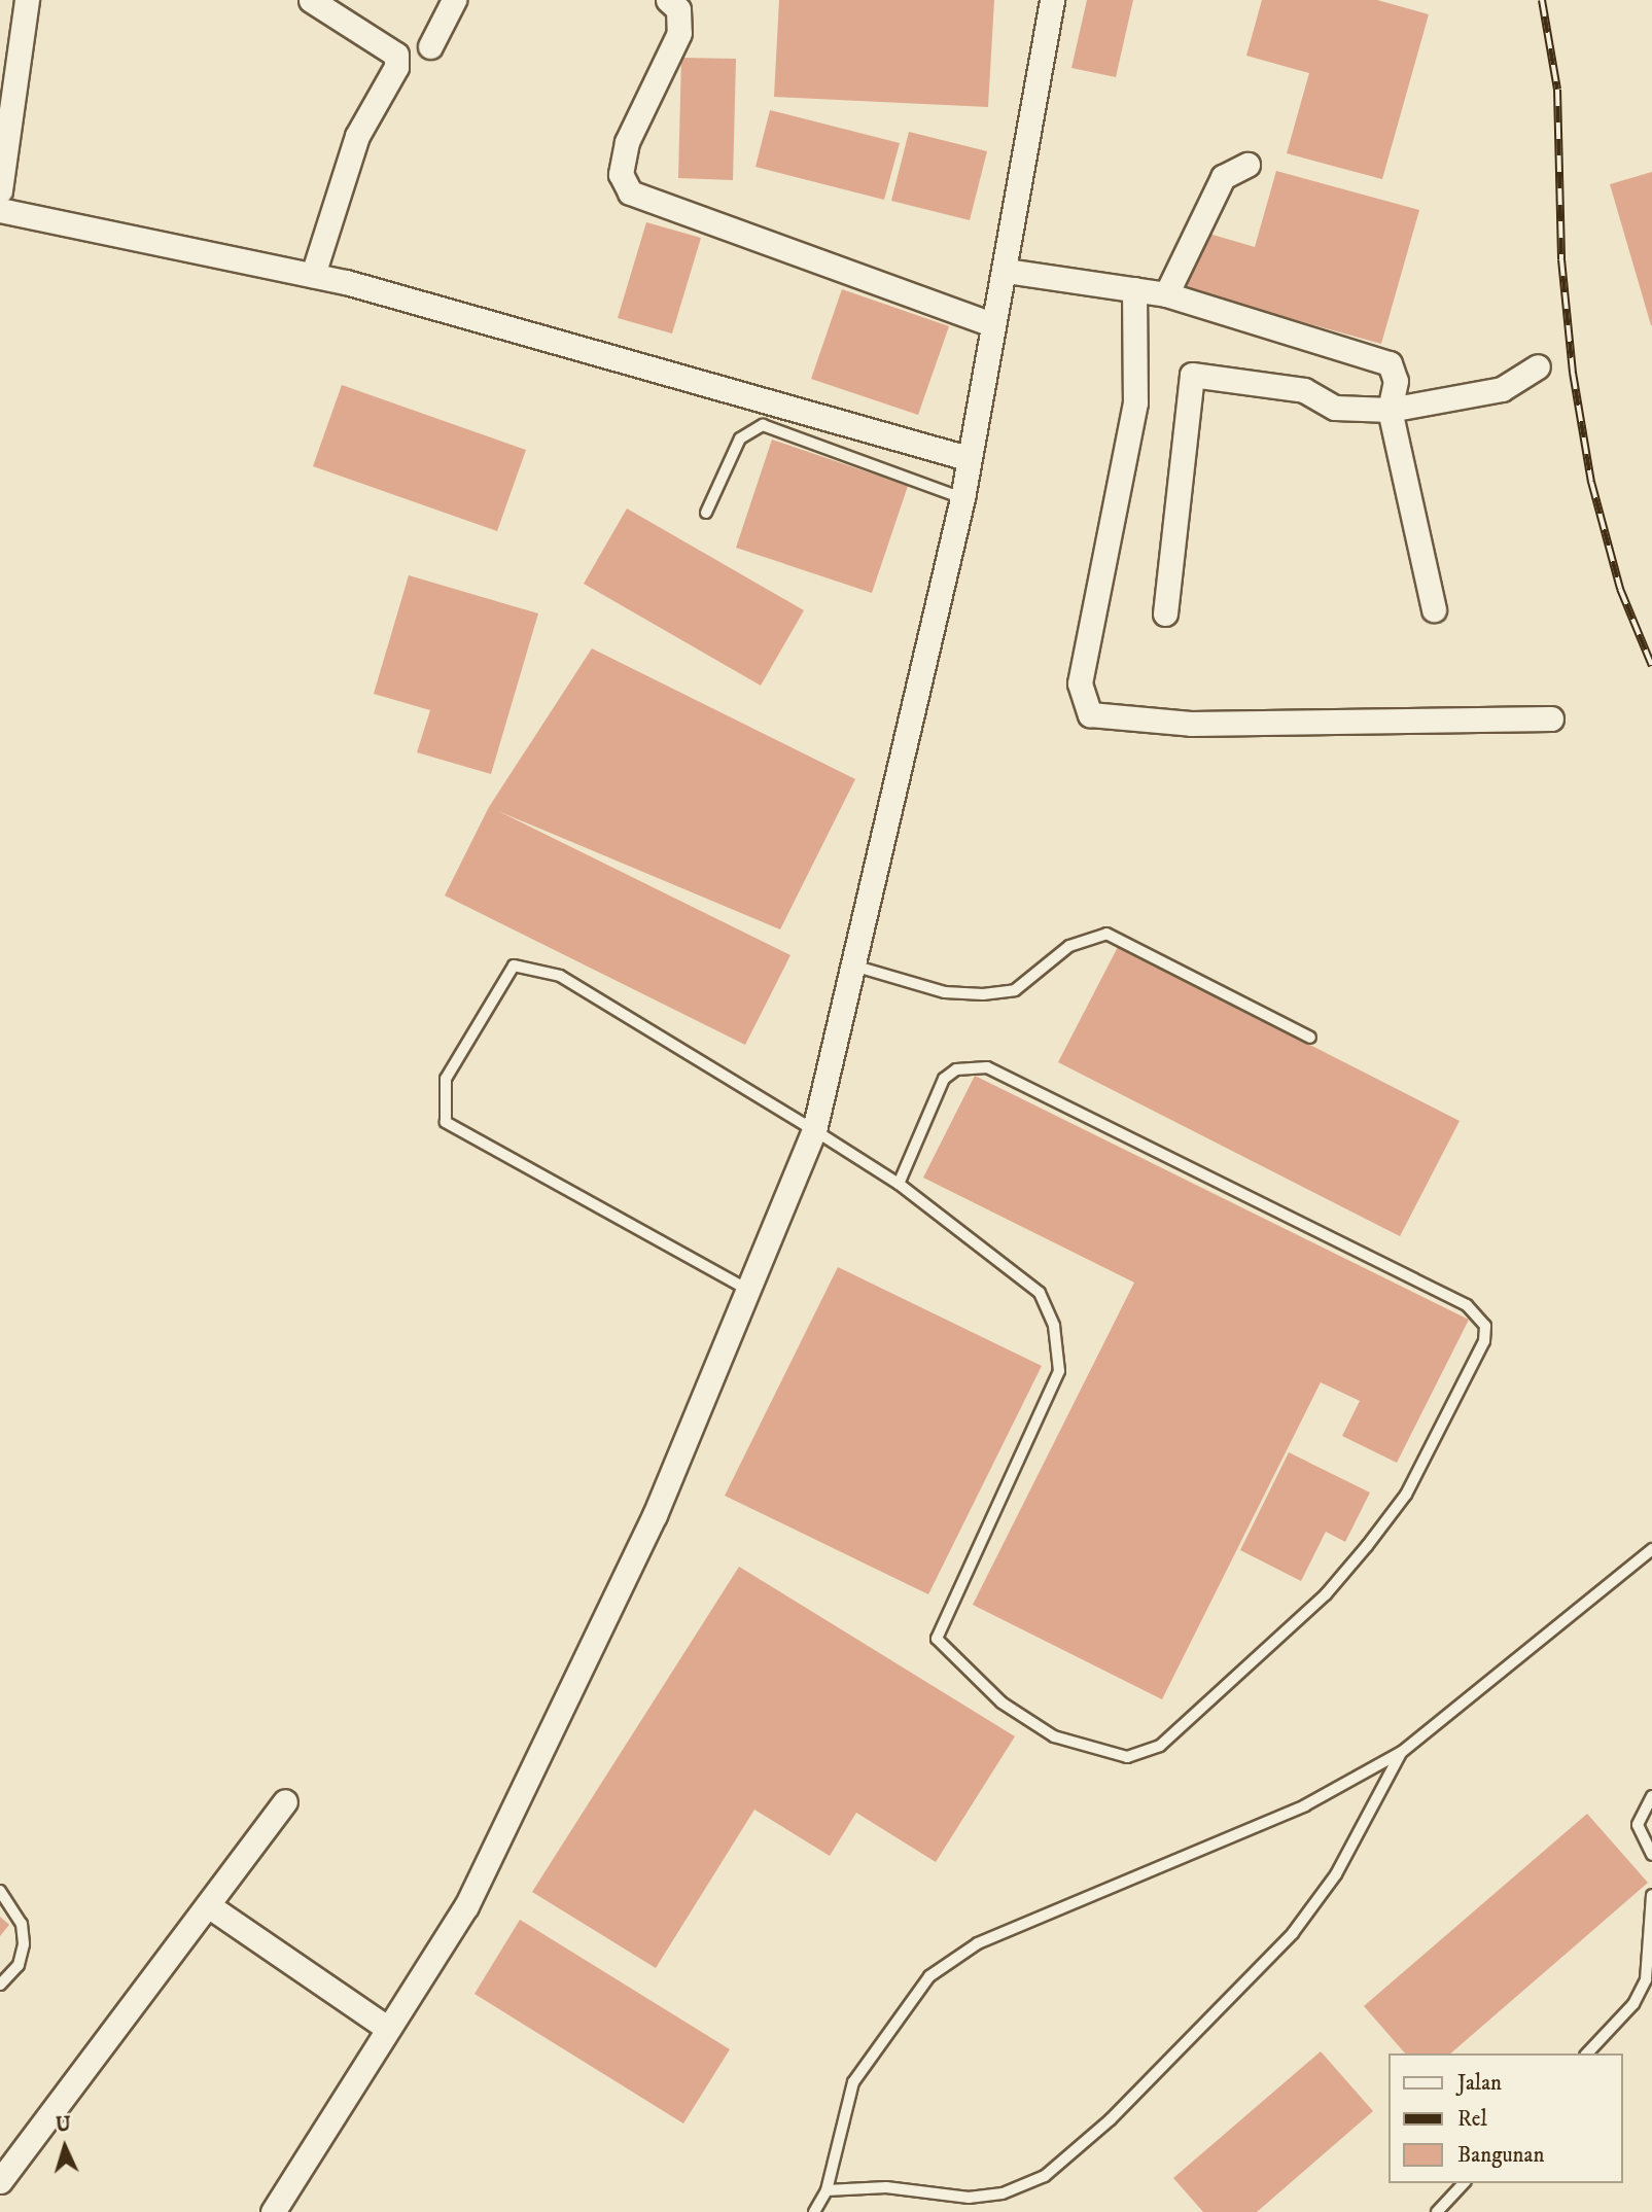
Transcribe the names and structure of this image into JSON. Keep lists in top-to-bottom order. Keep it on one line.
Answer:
{"legend":["Jalan","Rel","Bangunan"],"north":"top"}
